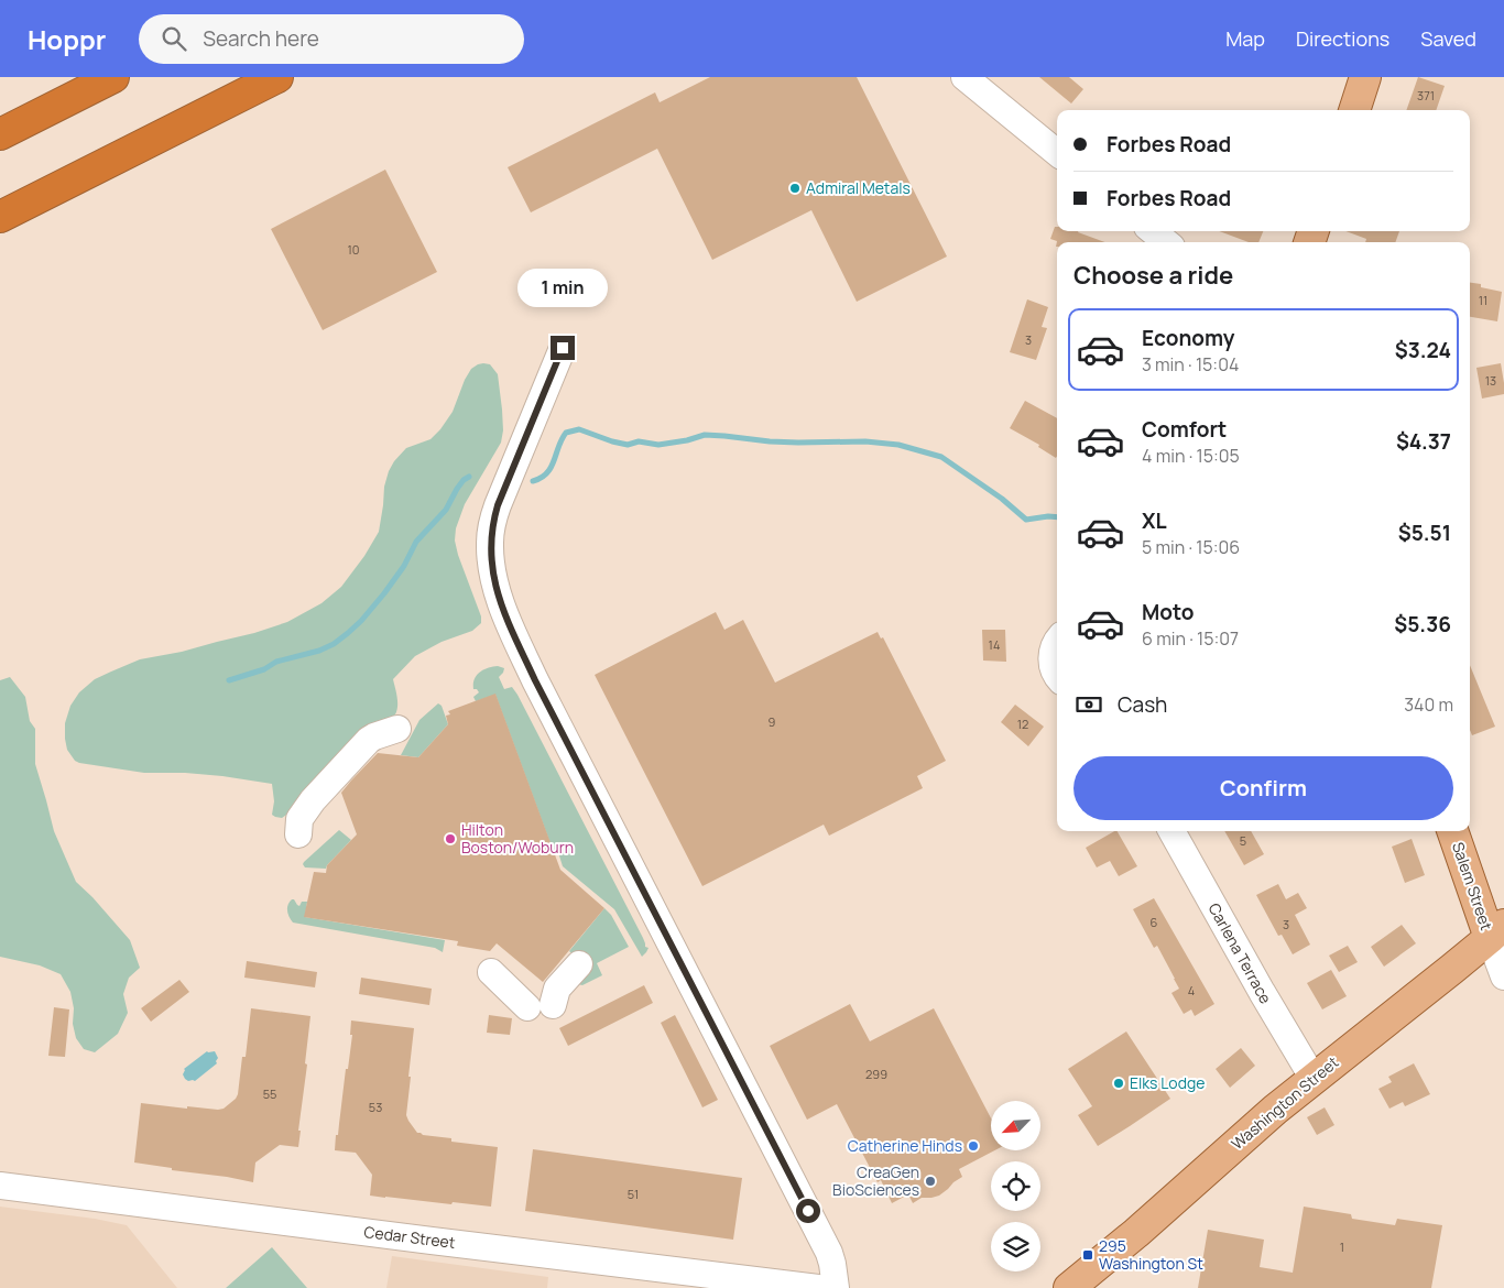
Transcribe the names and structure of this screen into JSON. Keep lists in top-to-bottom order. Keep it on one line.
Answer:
{"streets":{"main road":["Salem Street","Washington Street"],"street":["Carlena Terrace","Cedar Street"]},"crossings":[["Salem Street","Washington Street"],["Carlena Terrace","Washington Street"]],"places":{"other":["Admiral Metals","Hilton Boston/Woburn","Elks Lodge","Catherine Hinds","CreaGen BioSciences"],"transit":["295 Washington St"]},"house_numbers":["371","10","11","3","13","14","9","12","5","6","3","4","299","55","53","51","1"],"north":"bottom left","page":{"header":"Hoppr","search":"Search here","nav":["Map","Directions","Saved"],"banner":["Forbes Road","Forbes Road"],"heading":"Choose a ride","bubble":"1 min","list":[{"name":"Economy","note":"3 min · 15:04","value":"$3.24"},{"name":"Comfort","note":"4 min · 15:05","value":"$4.37"},{"name":"XL","note":"5 min · 15:06","value":"$5.51"},{"name":"Moto","note":"6 min · 15:07","value":"$5.36"}],"pay":["Cash","340 m"],"buttons":"Confirm"}}
